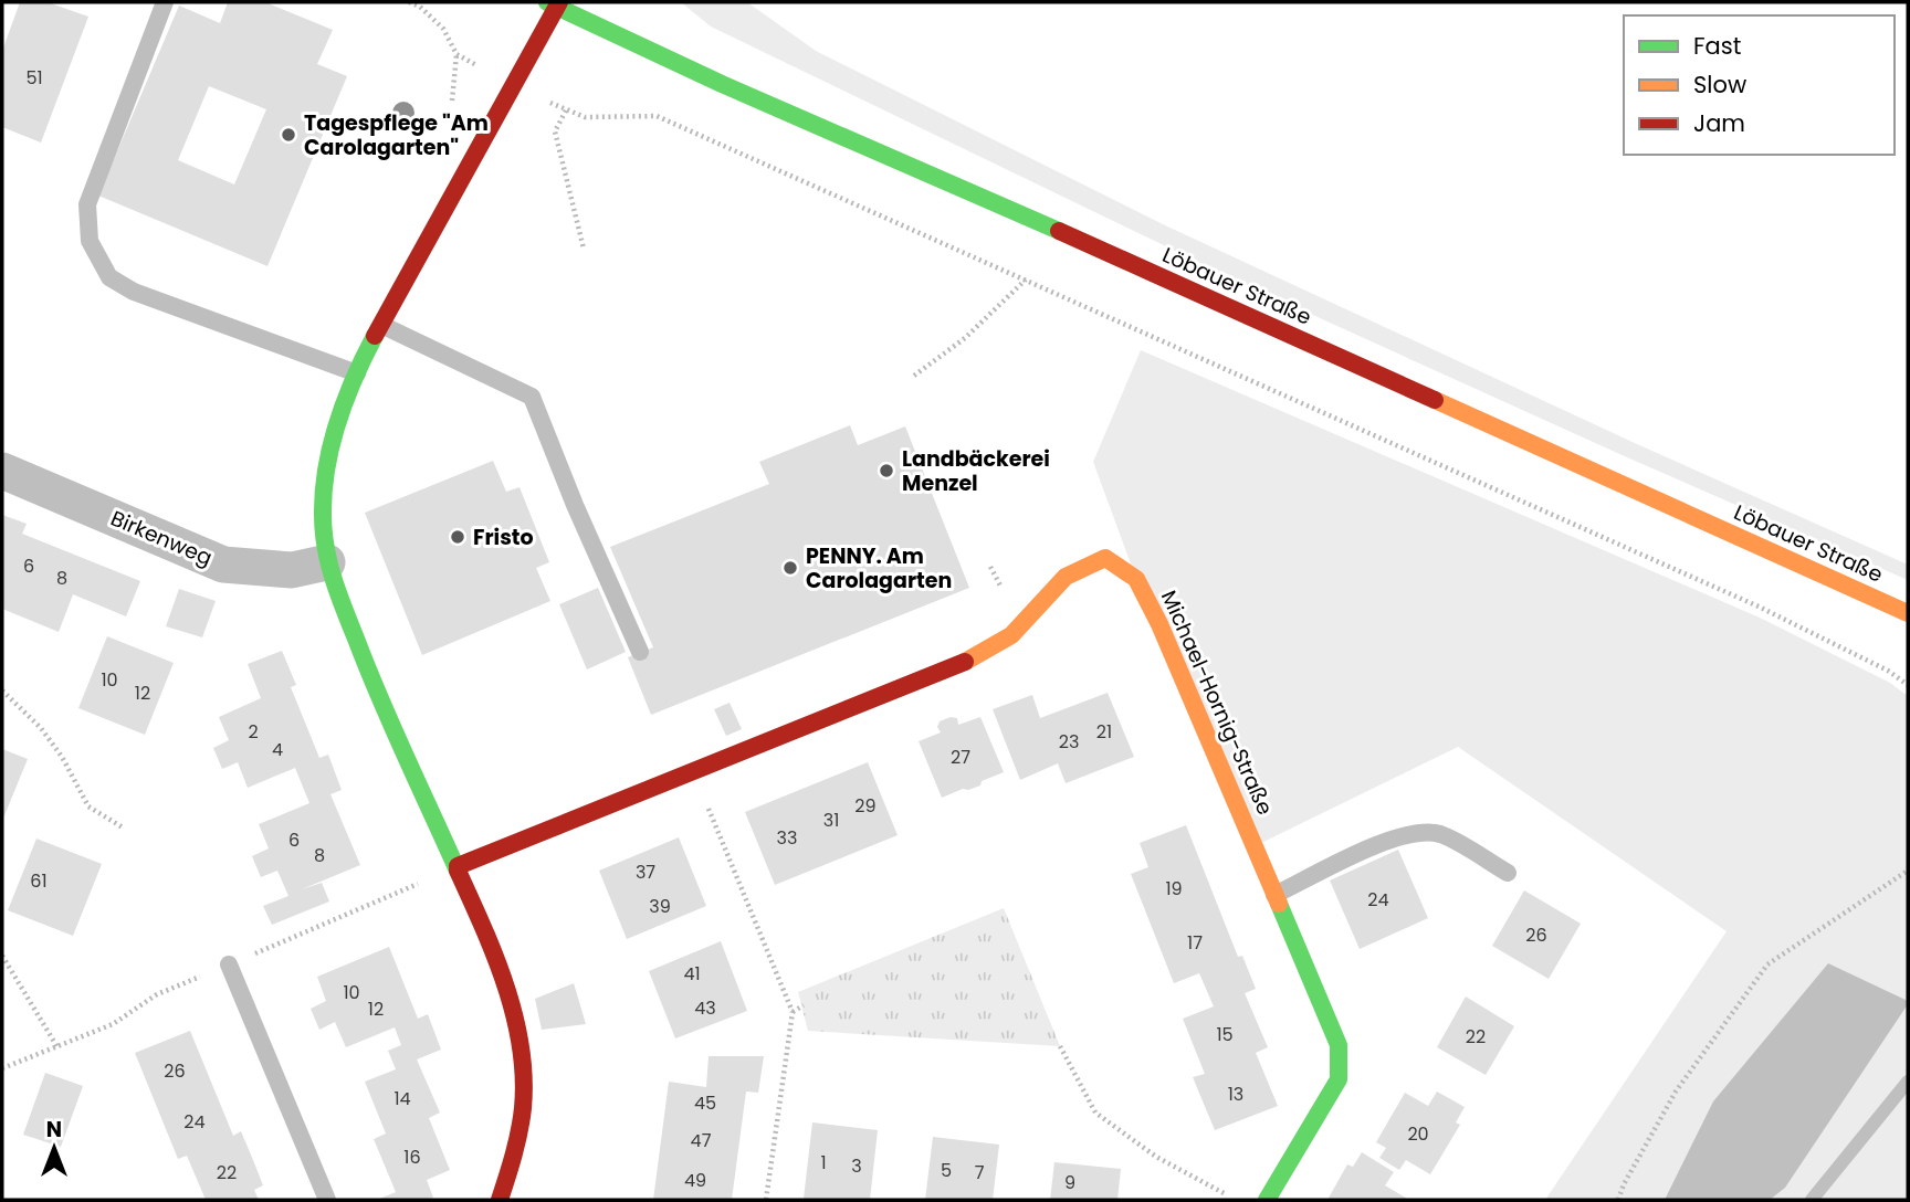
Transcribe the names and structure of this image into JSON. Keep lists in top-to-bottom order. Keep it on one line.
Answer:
{"streets":{"street":["Löbauer Straße","Birkenweg","Michael-Hornig-Straße"]},"places":["Tagespflege \"Am Carolagarten\"","Landbäckerei Menzel","Fristo","PENNY. Am Carolagarten"],"house_numbers":["51","6","8","10","12","2","21","23","4","27","29","31","33","6","8","37","61","19","24","39","26","17","41","10","43","12","15","22","26","13","14","45","24","20","47","16","1","3","5","22","7","49","9"],"legend":["Fast","Slow","Jam"],"north":"top"}
